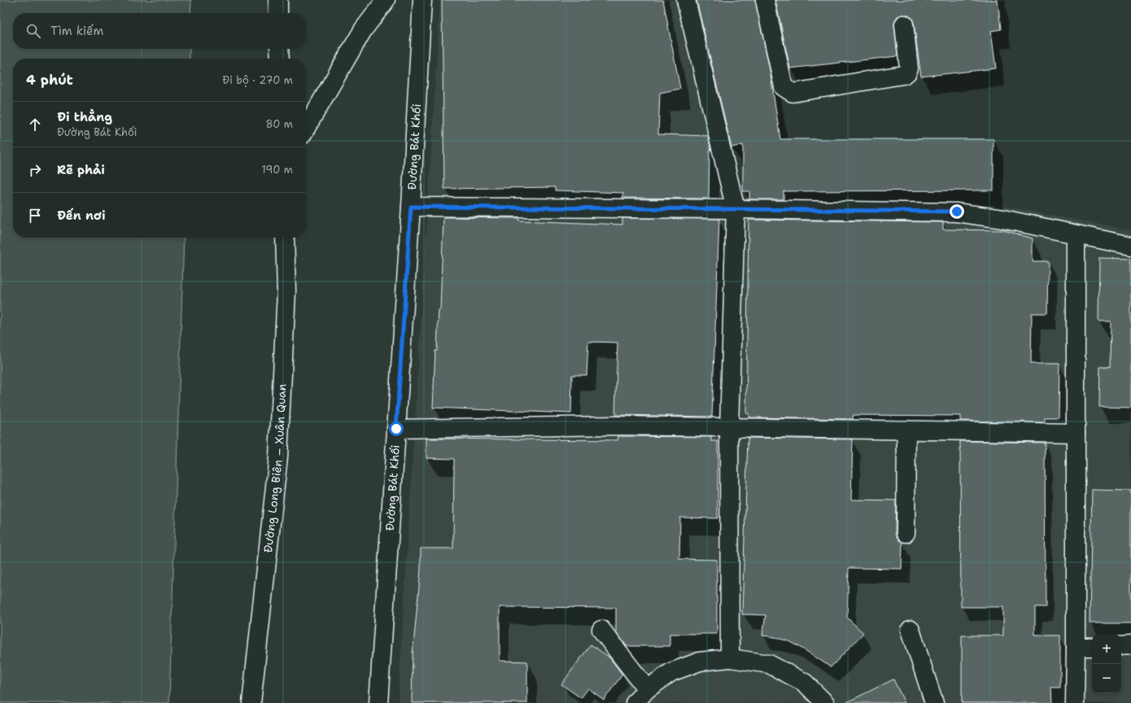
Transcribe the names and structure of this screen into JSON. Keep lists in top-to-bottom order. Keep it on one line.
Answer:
{"streets":{"street":["Đường Bát Khối","Đường Long Biên – Xuân Quan"]},"page":{"search":"Tìm kiếm","heading":["4 phút","Đi bộ · 270 m"],"list":[["Đi thẳng","Đường Bát Khối","80 m"],["Rẽ phải","190 m"],"Đến nơi"],"map_buttons":["+","−"]}}
